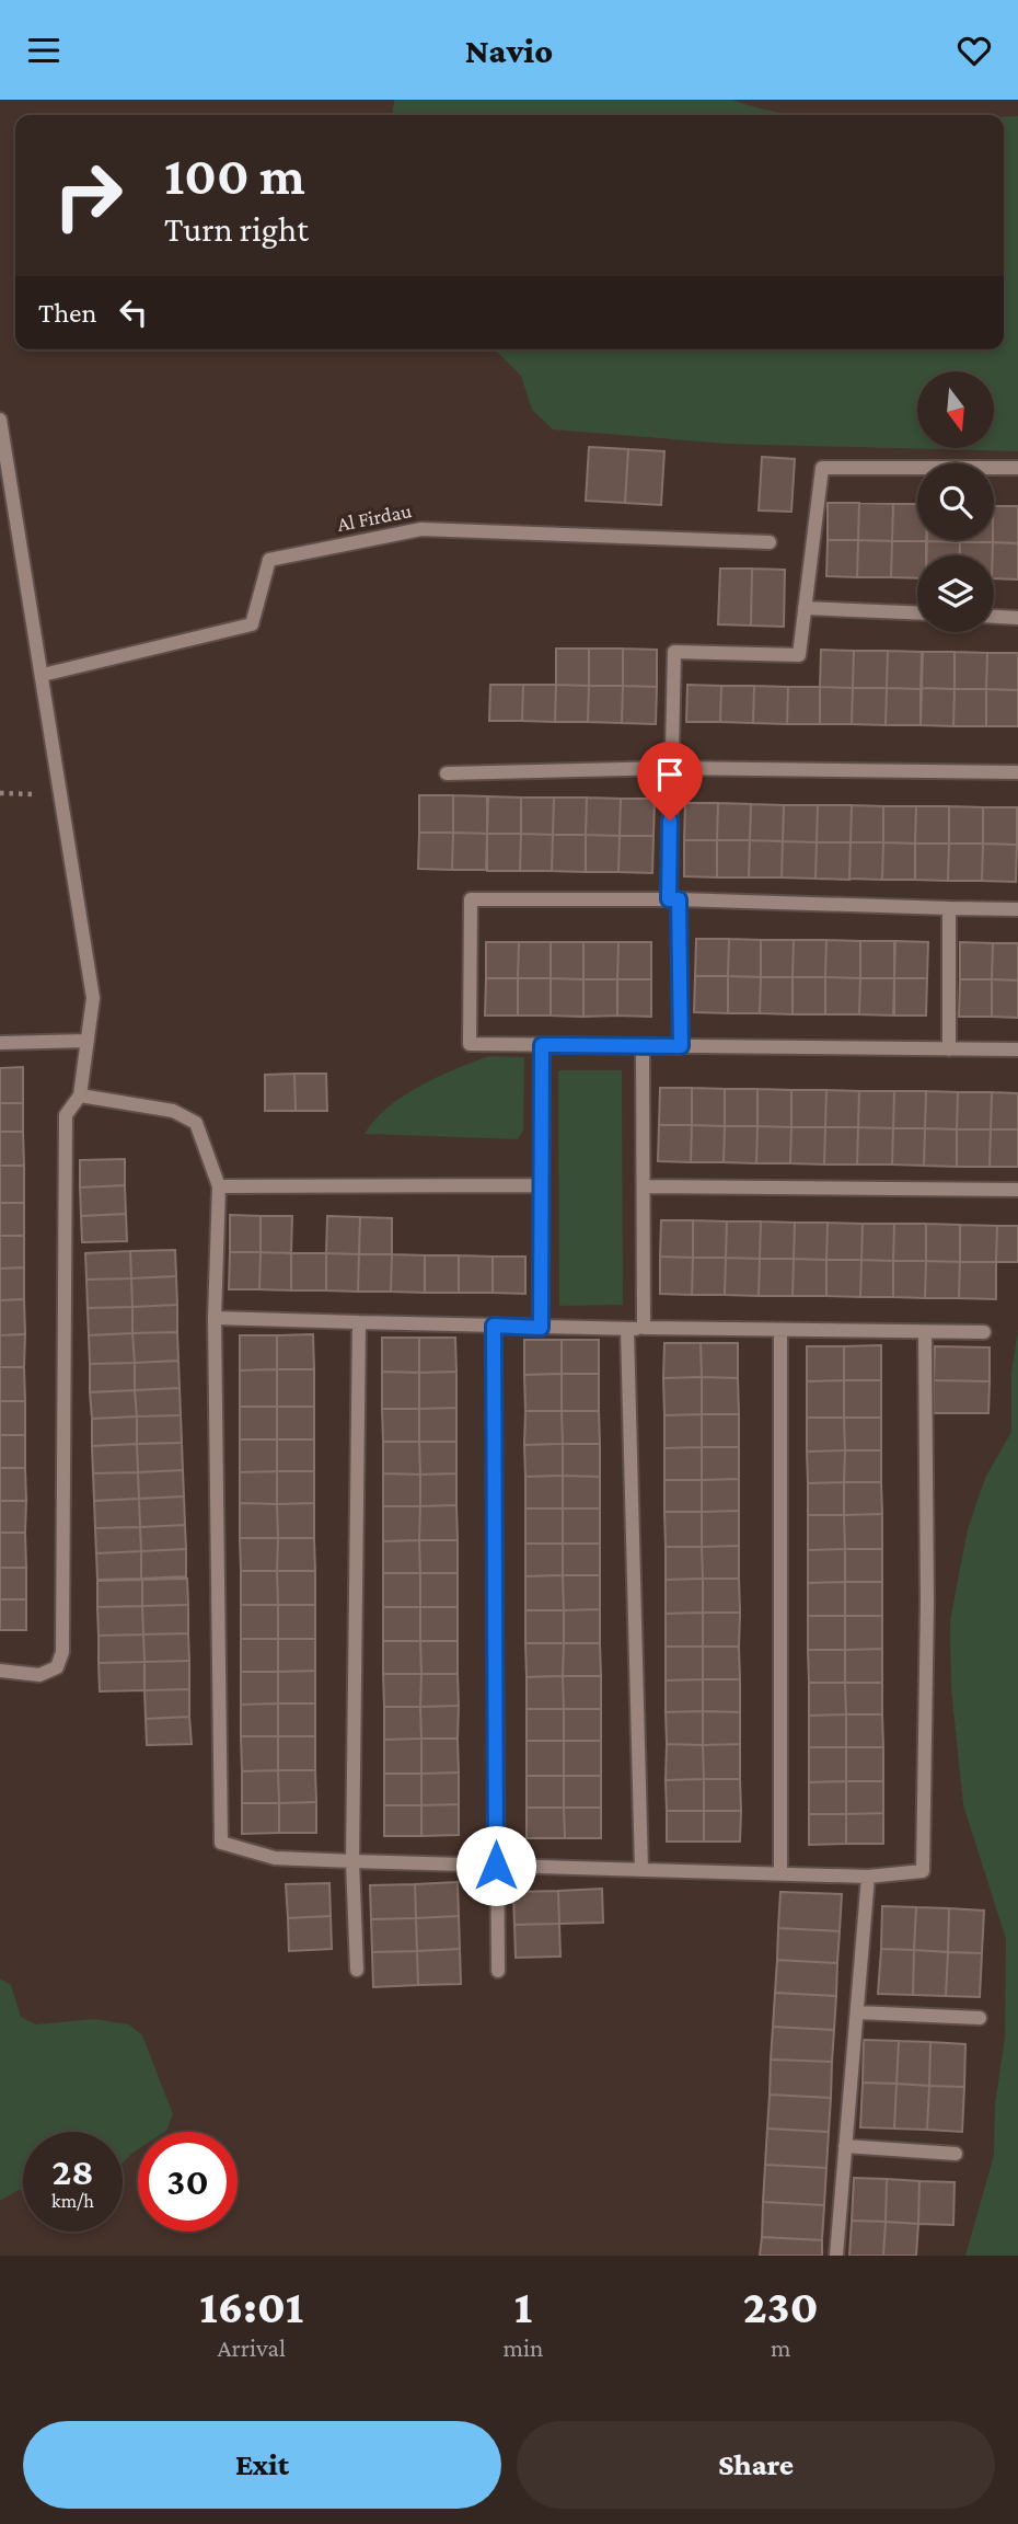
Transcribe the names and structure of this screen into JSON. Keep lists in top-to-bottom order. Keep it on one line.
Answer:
{"streets":{"street":["Al Firdau"]},"north":"bottom","page":{"header":"Navio","turn":["100 m","Turn right"],"then":"Then","speed":"28 km/h","limit":"30","eta":["16:01","Arrival","1","min","230","m"],"buttons":["Exit","Share"]}}
